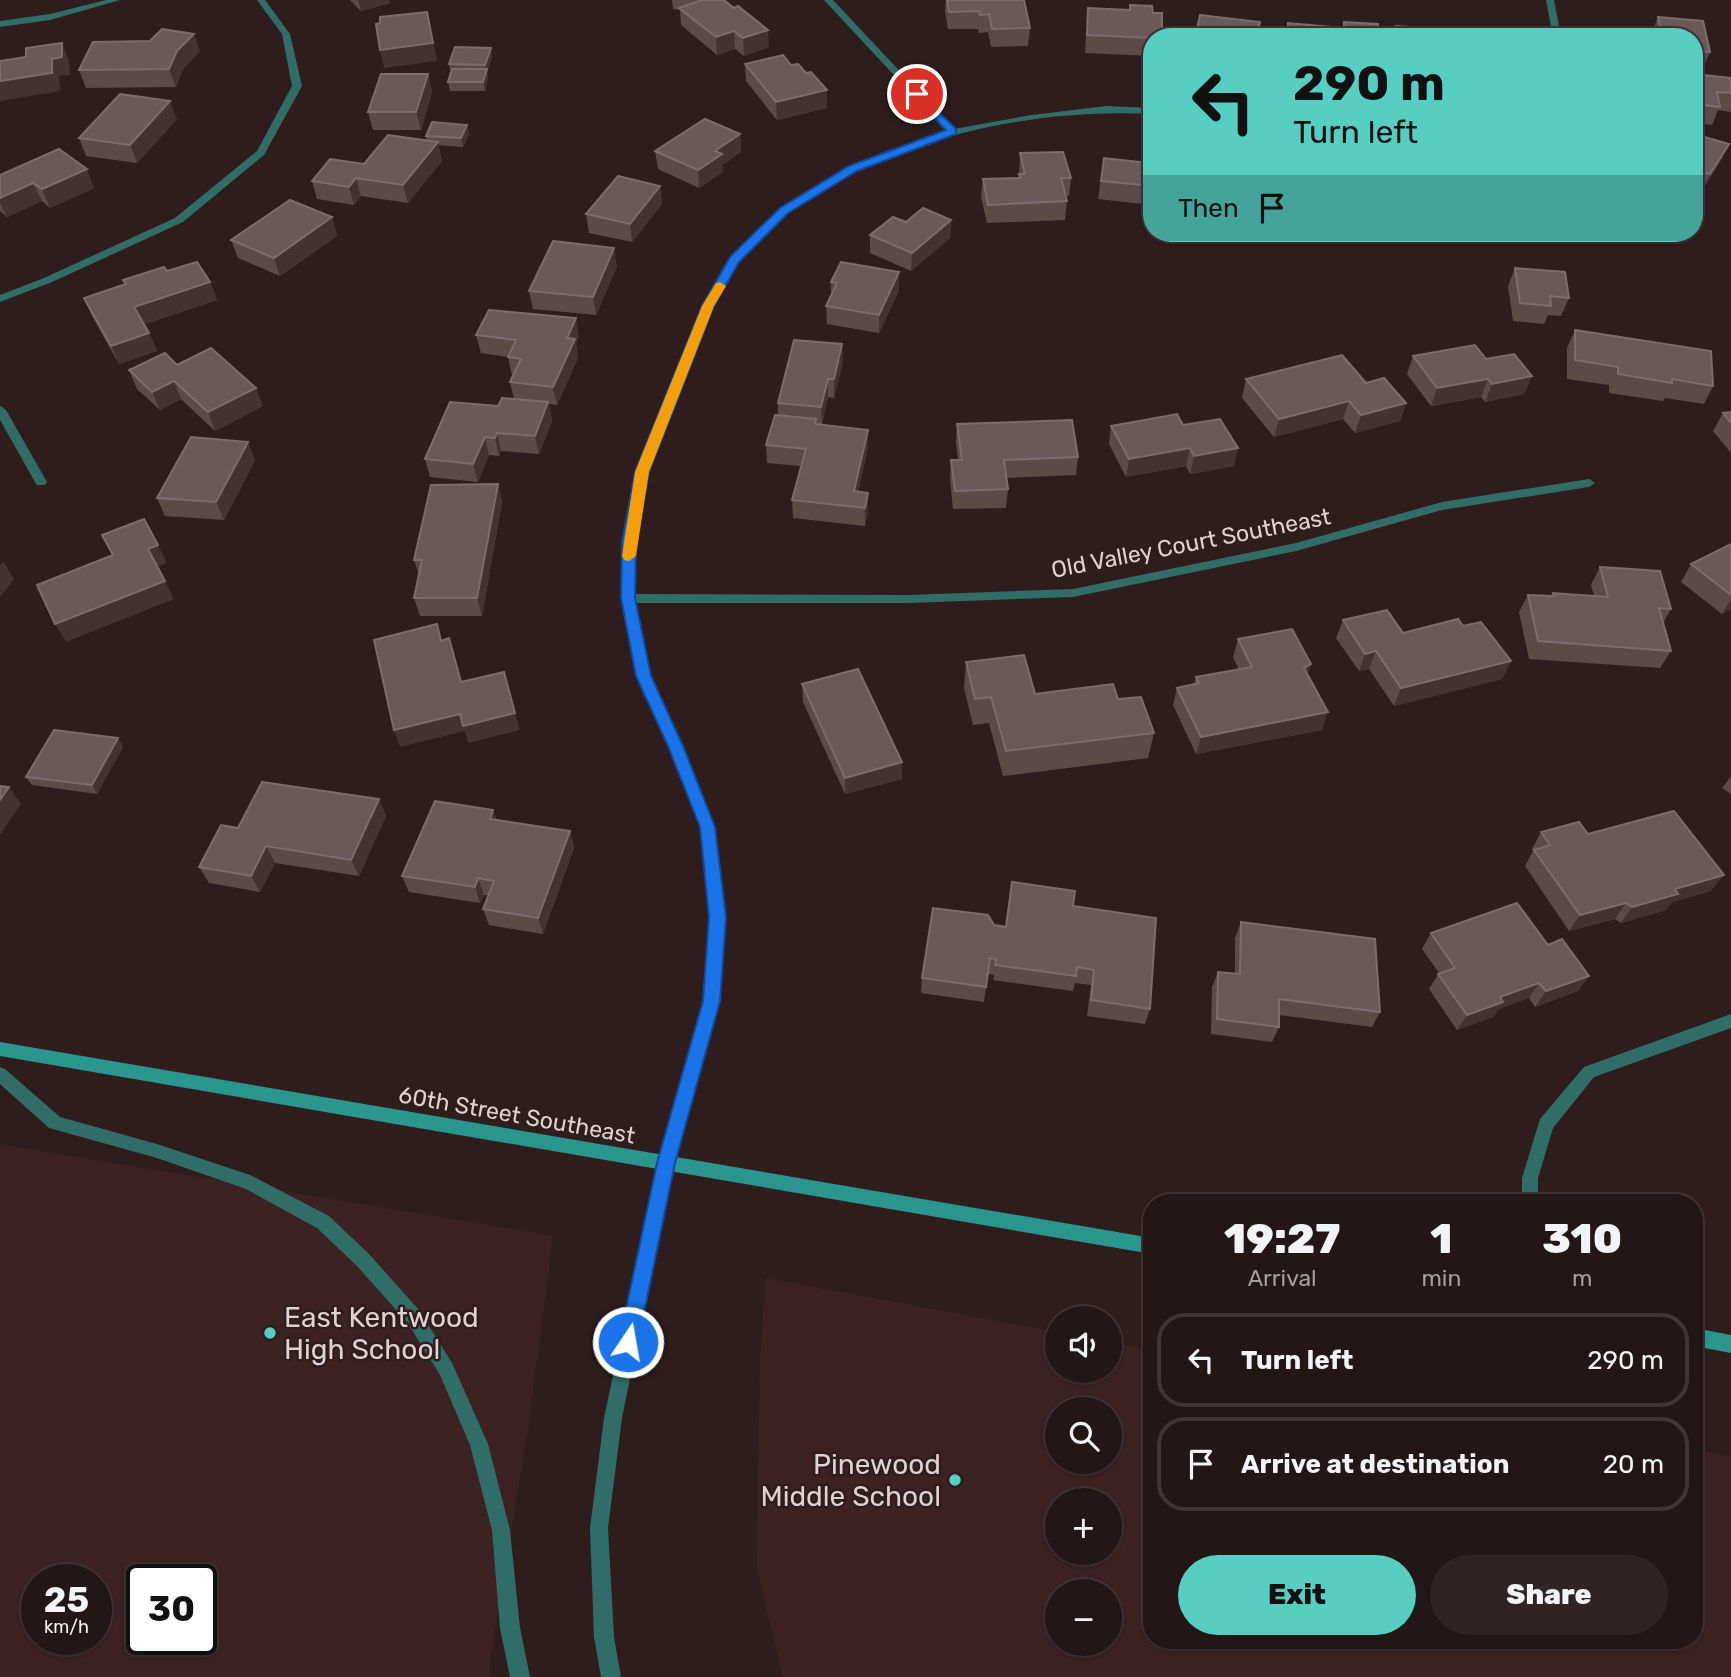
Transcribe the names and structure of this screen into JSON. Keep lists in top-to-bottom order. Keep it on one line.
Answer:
{"streets":{"main road":["60th Street Southeast"],"street":["Old Valley Court Southeast"]},"places":["East Kentwood High School","Pinewood Middle School"],"page":{"turn":["290 m","Turn left"],"then":"Then","eta":["19:27","Arrival","1","min","310","m"],"map_buttons":["+","−"],"list":[{"name":"Turn left","value":"290 m"},{"name":"Arrive at destination","value":"20 m"}],"buttons":["Exit","Share"],"speed":"25 km/h","limit":"30"}}
